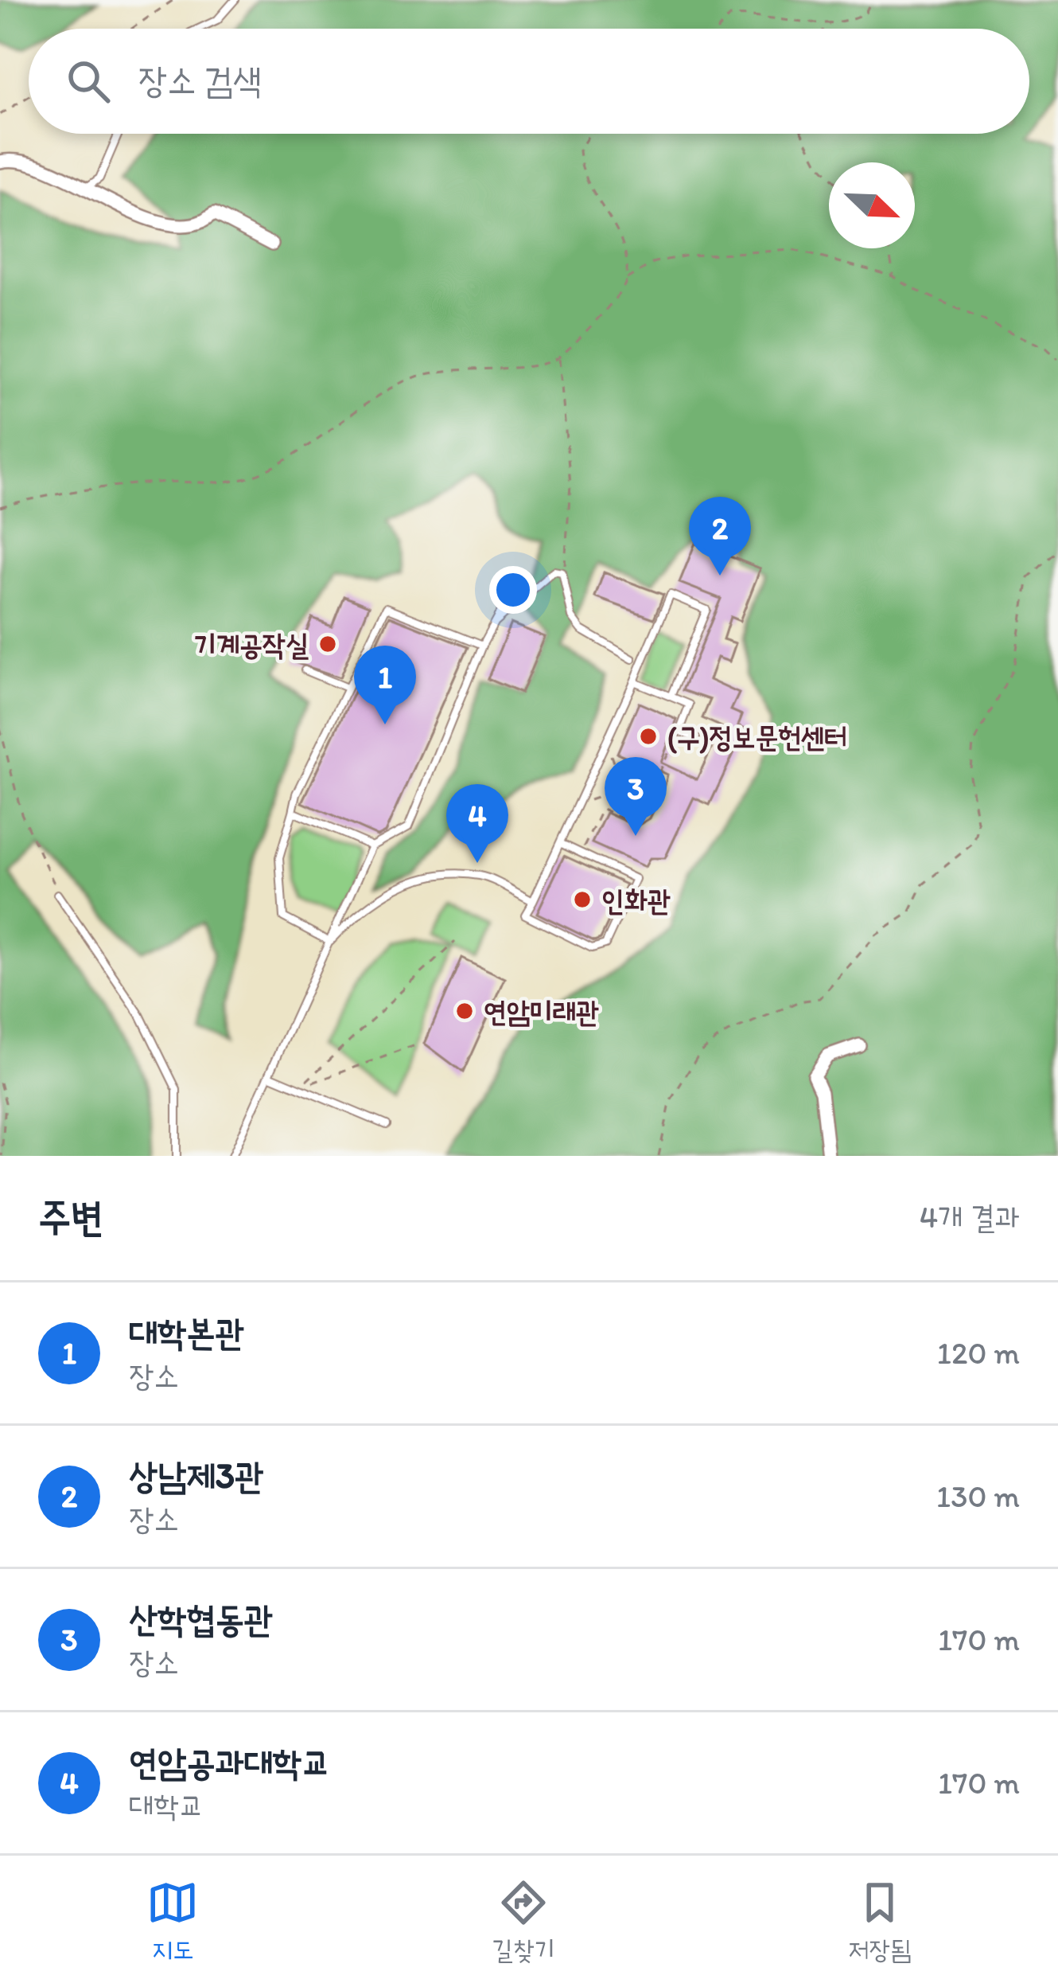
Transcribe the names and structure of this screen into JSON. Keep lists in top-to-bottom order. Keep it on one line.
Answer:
{"places":["기계공작실","(구)정보문헌센터","인화관","연암미래관"],"north":"bottom right","page":{"search":"장소 검색","pins":["2","1","3","4"],"heading":["주변","4개 결과"],"list":[{"mark":"1","name":"대학본관","note":"장소","value":"120 m"},{"mark":"2","name":"상남제3관","note":"장소","value":"130 m"},{"mark":"3","name":"산학협동관","note":"장소","value":"170 m"},{"mark":"4","name":"연암공과대학교","note":"대학교","value":"170 m"}],"nav":["지도","길찾기","저장됨"]}}
